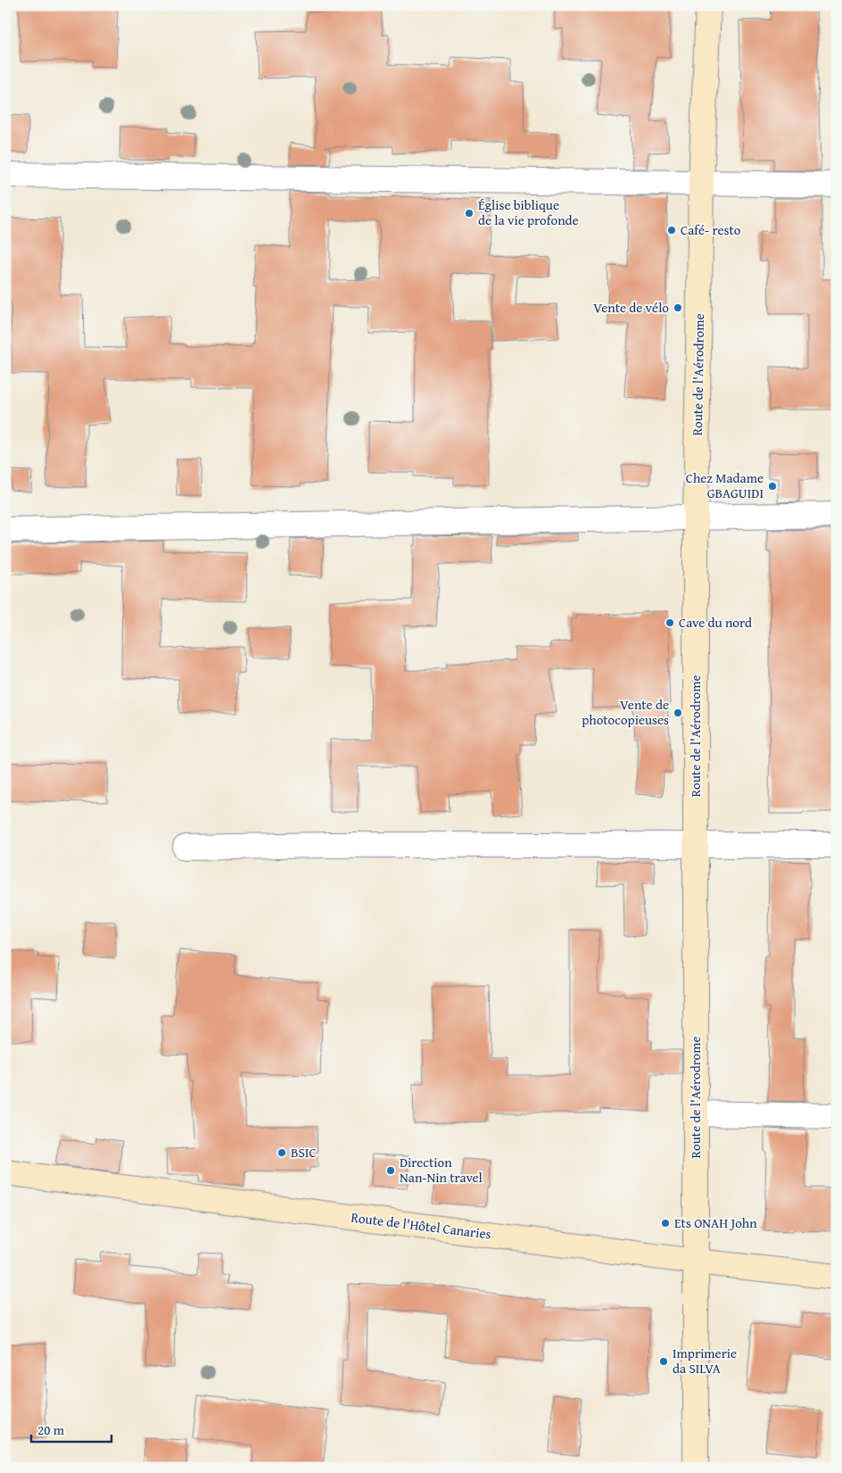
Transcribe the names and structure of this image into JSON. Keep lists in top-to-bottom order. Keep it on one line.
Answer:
{"streets":{"street":["Route de l'Aérodrome","Route de l'Hôtel Canaries"]},"crossings":[["Route de l'Aérodrome","Route de l'Hôtel Canaries"]],"places":["Église biblique de la vie profonde","Café- resto","Vente de vélo","Chez Madame GBAGUIDI","Cave du nord","Vente de photocopieuses","BSIC","Direction Nan-Nin travel","Ets ONAH John","Imprimerie da SILVA"],"scale_bar":"20 m"}
